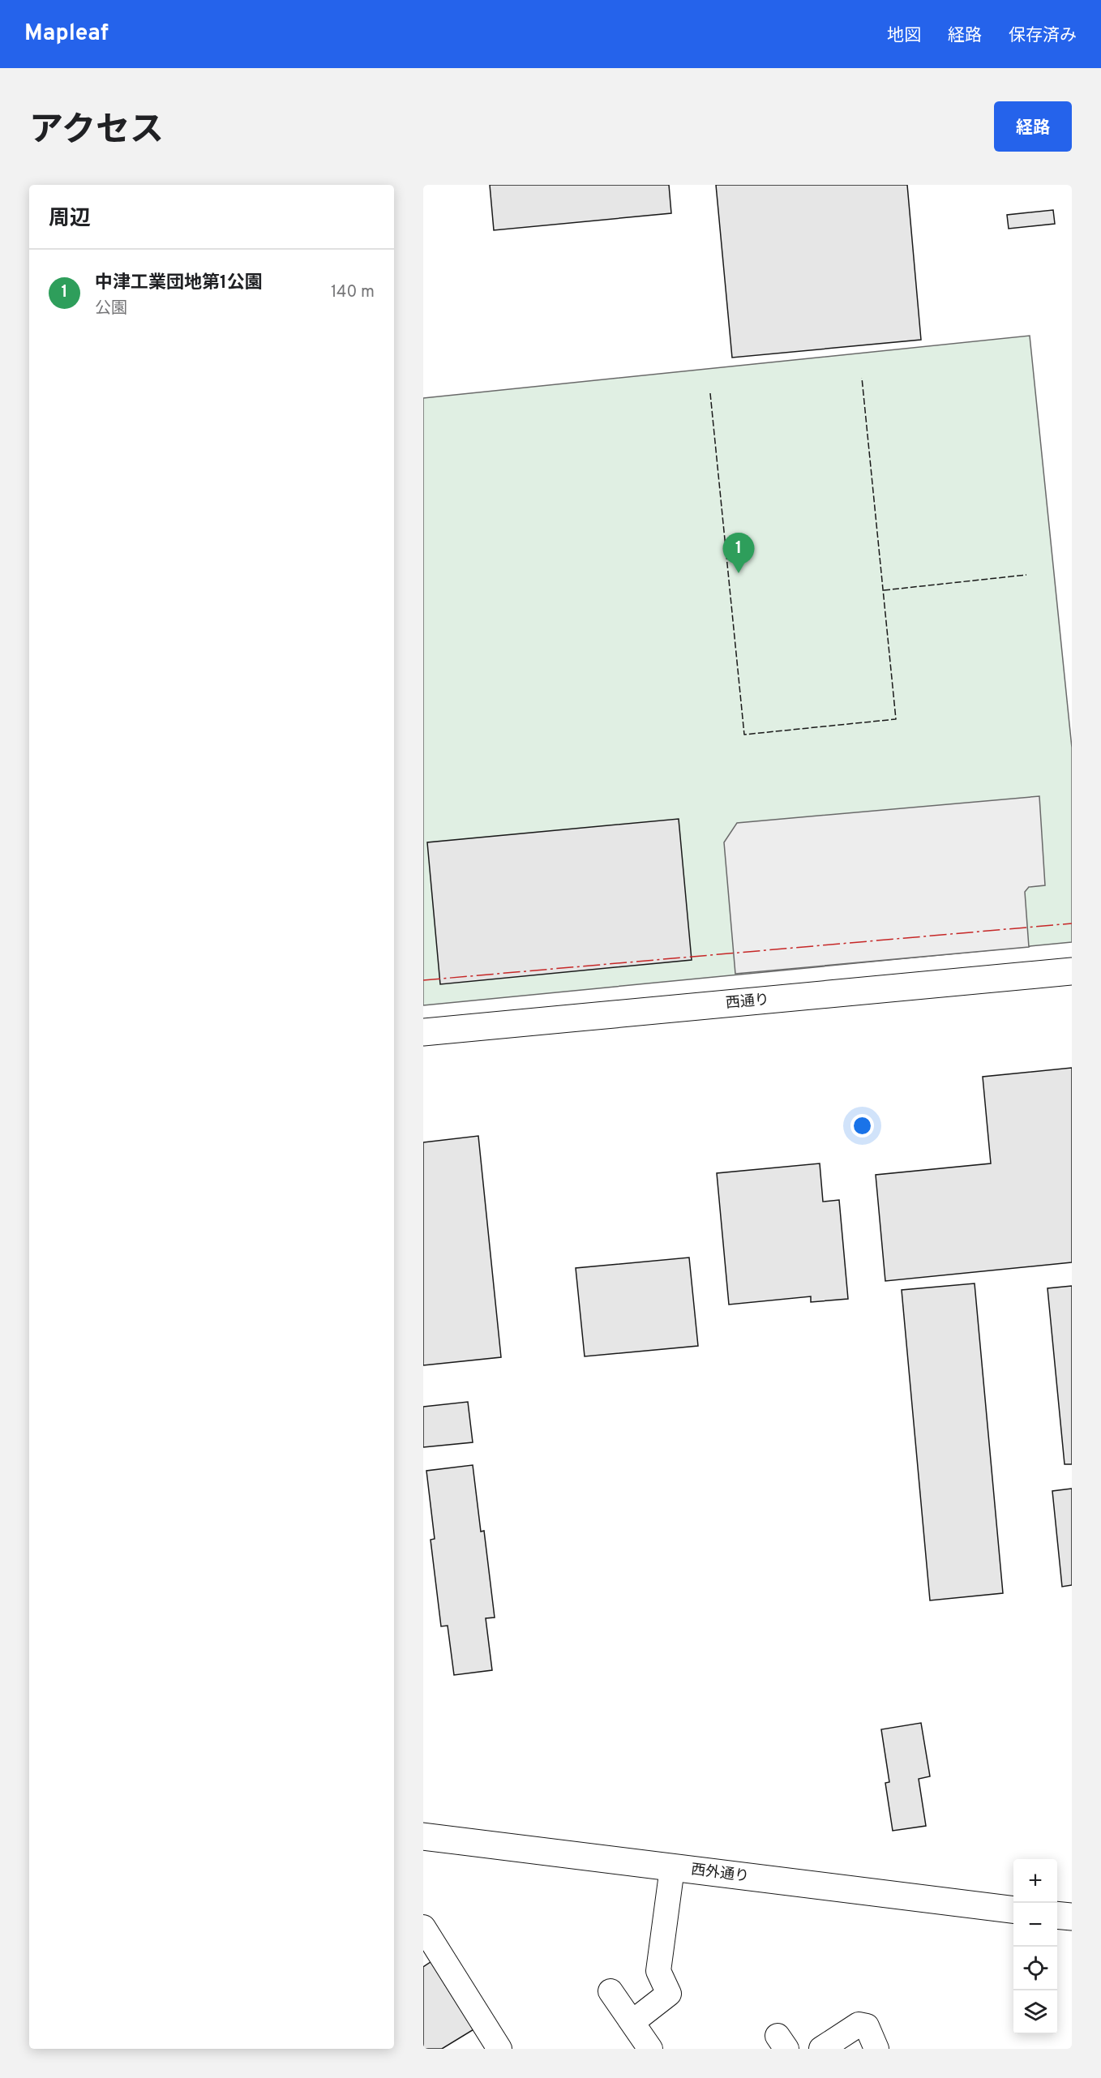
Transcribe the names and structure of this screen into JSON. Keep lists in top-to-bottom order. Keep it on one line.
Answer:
{"streets":{"street":["西通り","西外通り"]},"page":{"header":"Mapleaf","nav":["地図","経路","保存済み"],"title":"アクセス","buttons":"経路","heading":"周辺","list":[{"mark":"1","name":"中津工業団地第1公園","note":"公園","value":"140 m"}],"pins":"1","map_buttons":["+","−"]}}
